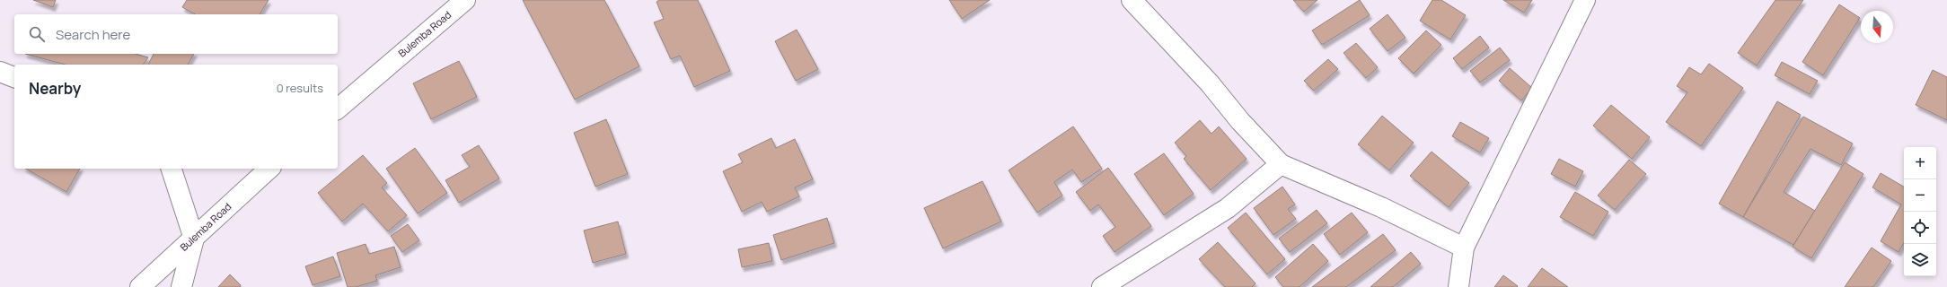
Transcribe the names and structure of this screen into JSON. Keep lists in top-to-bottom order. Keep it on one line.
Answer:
{"streets":{"street":["Bulemba Road"]},"north":"bottom","page":{"search":"Search here","heading":["Nearby","0 results"],"map_buttons":["+","−"]}}
